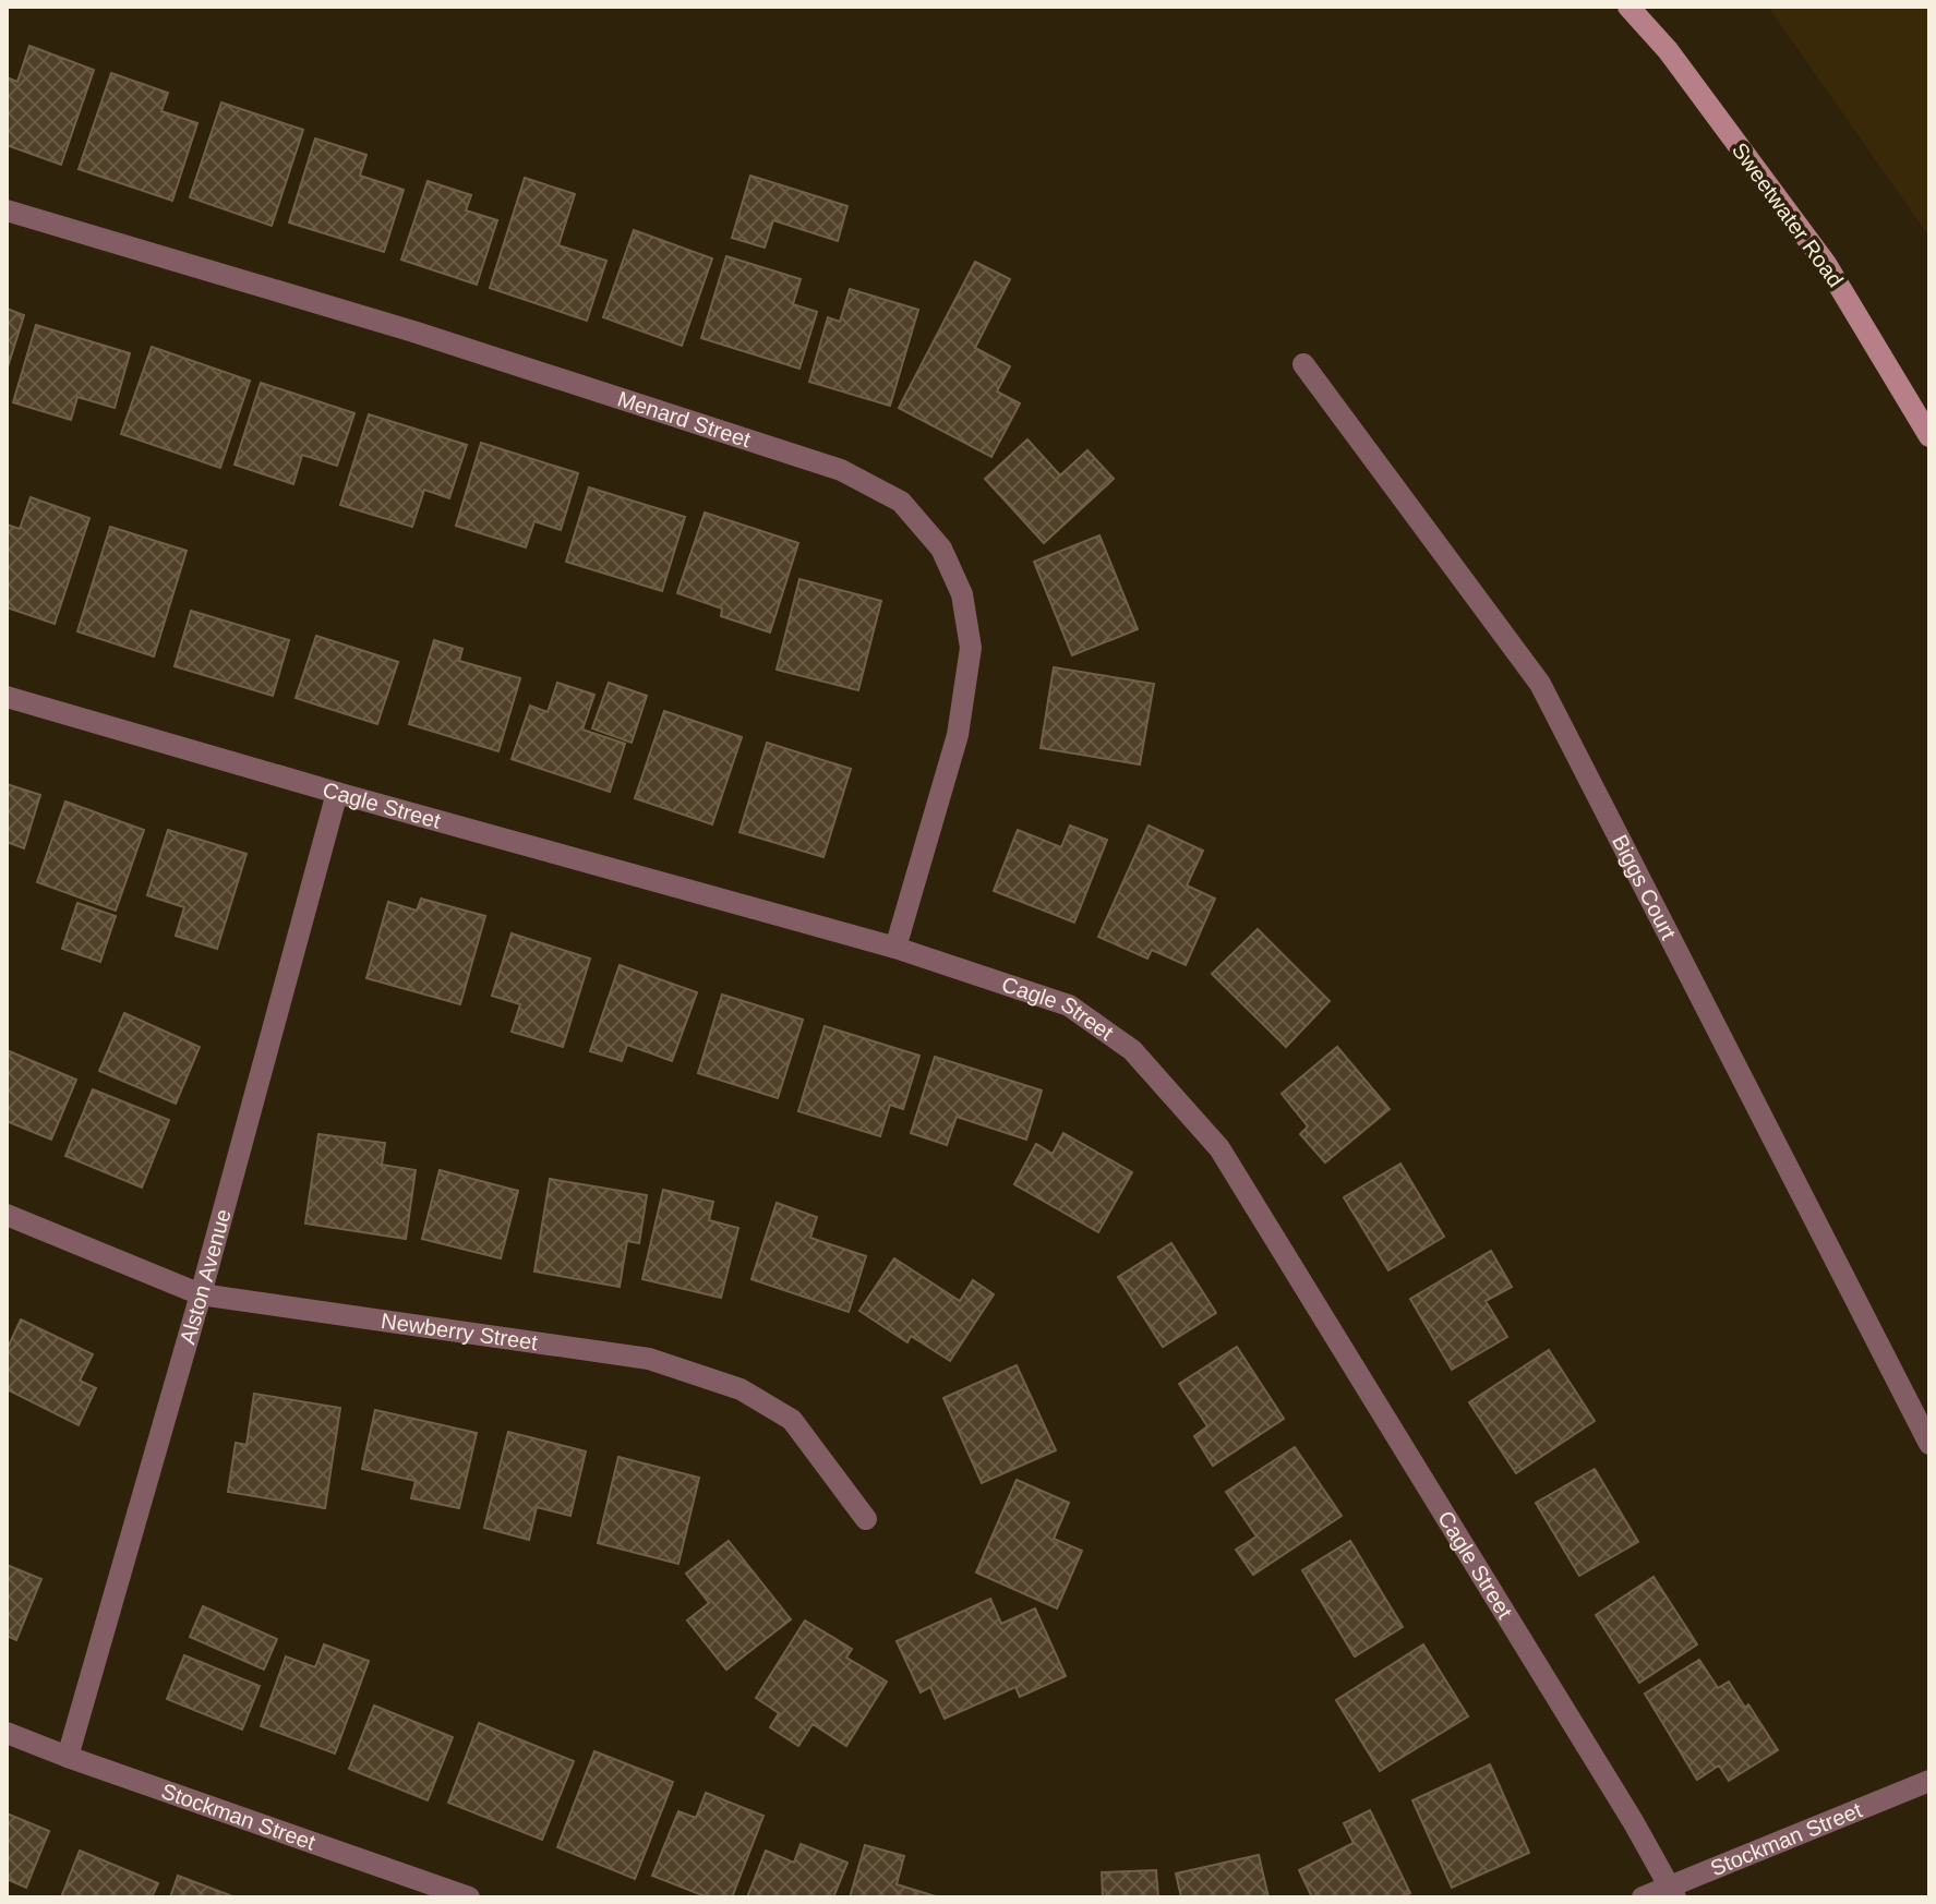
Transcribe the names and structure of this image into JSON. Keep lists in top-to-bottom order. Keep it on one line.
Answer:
{"streets":{"main road":["Sweetwater Road"],"street":["Menard Street","Cagle Street","Biggs Court","Alston Avenue","Newberry Street","Stockman Street"]},"crossings":[["Menard Street","Cagle Street"],["Cagle Street","Alston Avenue"],["Cagle Street","Stockman Street"],["Alston Avenue","Newberry Street"],["Alston Avenue","Stockman Street"]]}
